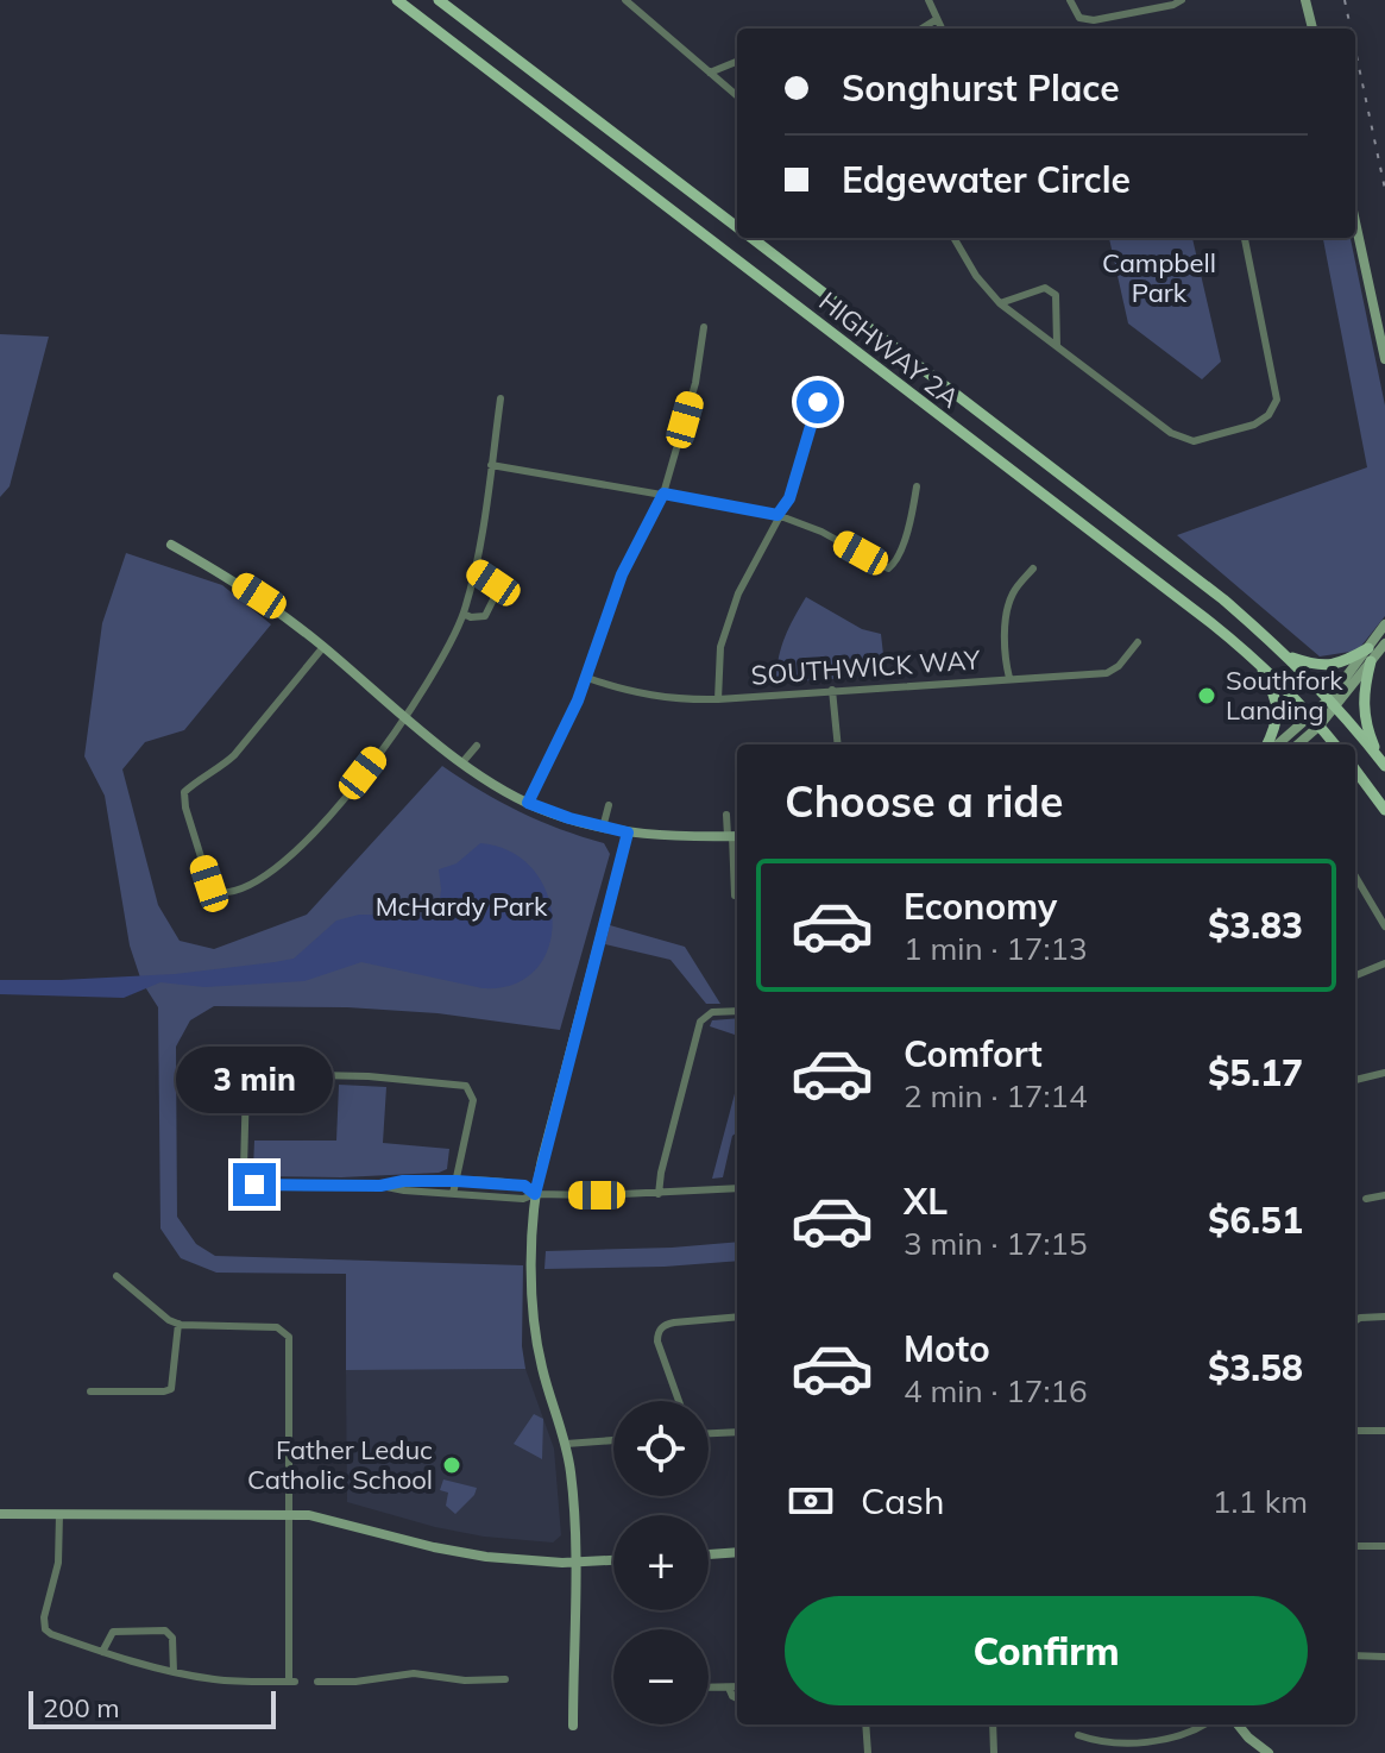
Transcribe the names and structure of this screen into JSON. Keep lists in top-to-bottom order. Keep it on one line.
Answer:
{"streets":{"main road":["HIGHWAY 2A"],"street":["SOUTHWICK WAY"]},"parks":["Campbell Park","McHardy Park"],"places":["Southfork Landing","Father Leduc Catholic School"],"scale_bar":"200 m","page":{"banner":["Songhurst Place","Edgewater Circle"],"heading":"Choose a ride","list":[{"name":"Economy","note":"1 min · 17:13","value":"$3.83"},{"name":"Comfort","note":"2 min · 17:14","value":"$5.17"},{"name":"XL","note":"3 min · 17:15","value":"$6.51"},{"name":"Moto","note":"4 min · 17:16","value":"$3.58"}],"bubble":"3 min","map_buttons":["+","−"],"pay":["Cash","1.1 km"],"buttons":"Confirm","scale":"200 m"}}
